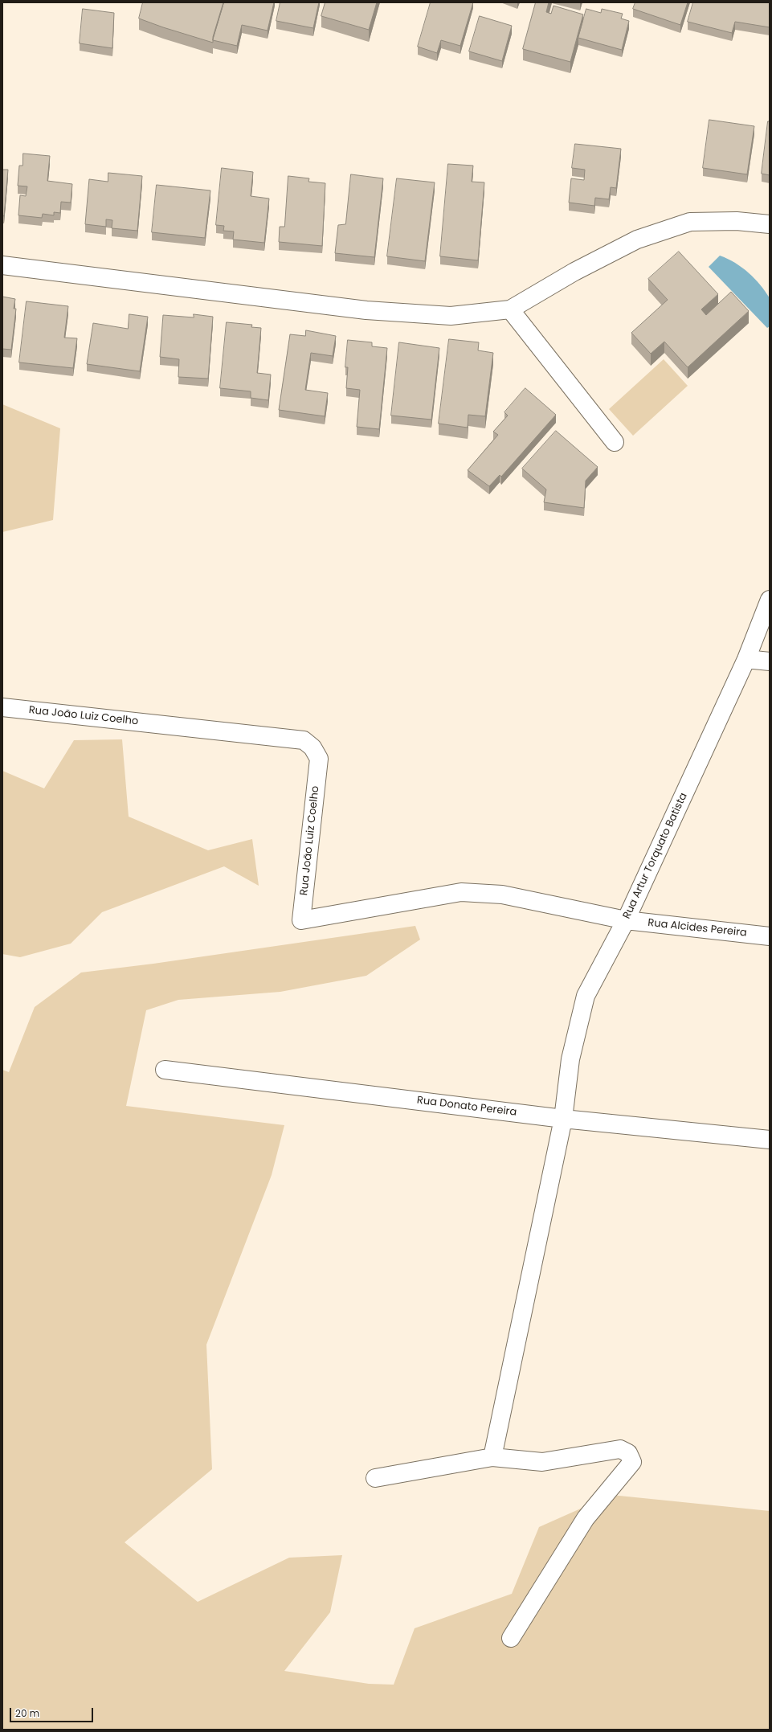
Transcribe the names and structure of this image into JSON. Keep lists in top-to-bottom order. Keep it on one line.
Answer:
{"streets":{"street":["Rua João Luiz Coelho","Rua Artur Torquato Batista","Rua Alcides Pereira","Rua Donato Pereira"]},"crossings":[["Rua João Luiz Coelho","Rua Artur Torquato Batista"],["Rua João Luiz Coelho","Rua Alcides Pereira"],["Rua Artur Torquato Batista","Rua Alcides Pereira"],["Rua Artur Torquato Batista","Rua Donato Pereira"]],"scale_bar":"20 m"}
